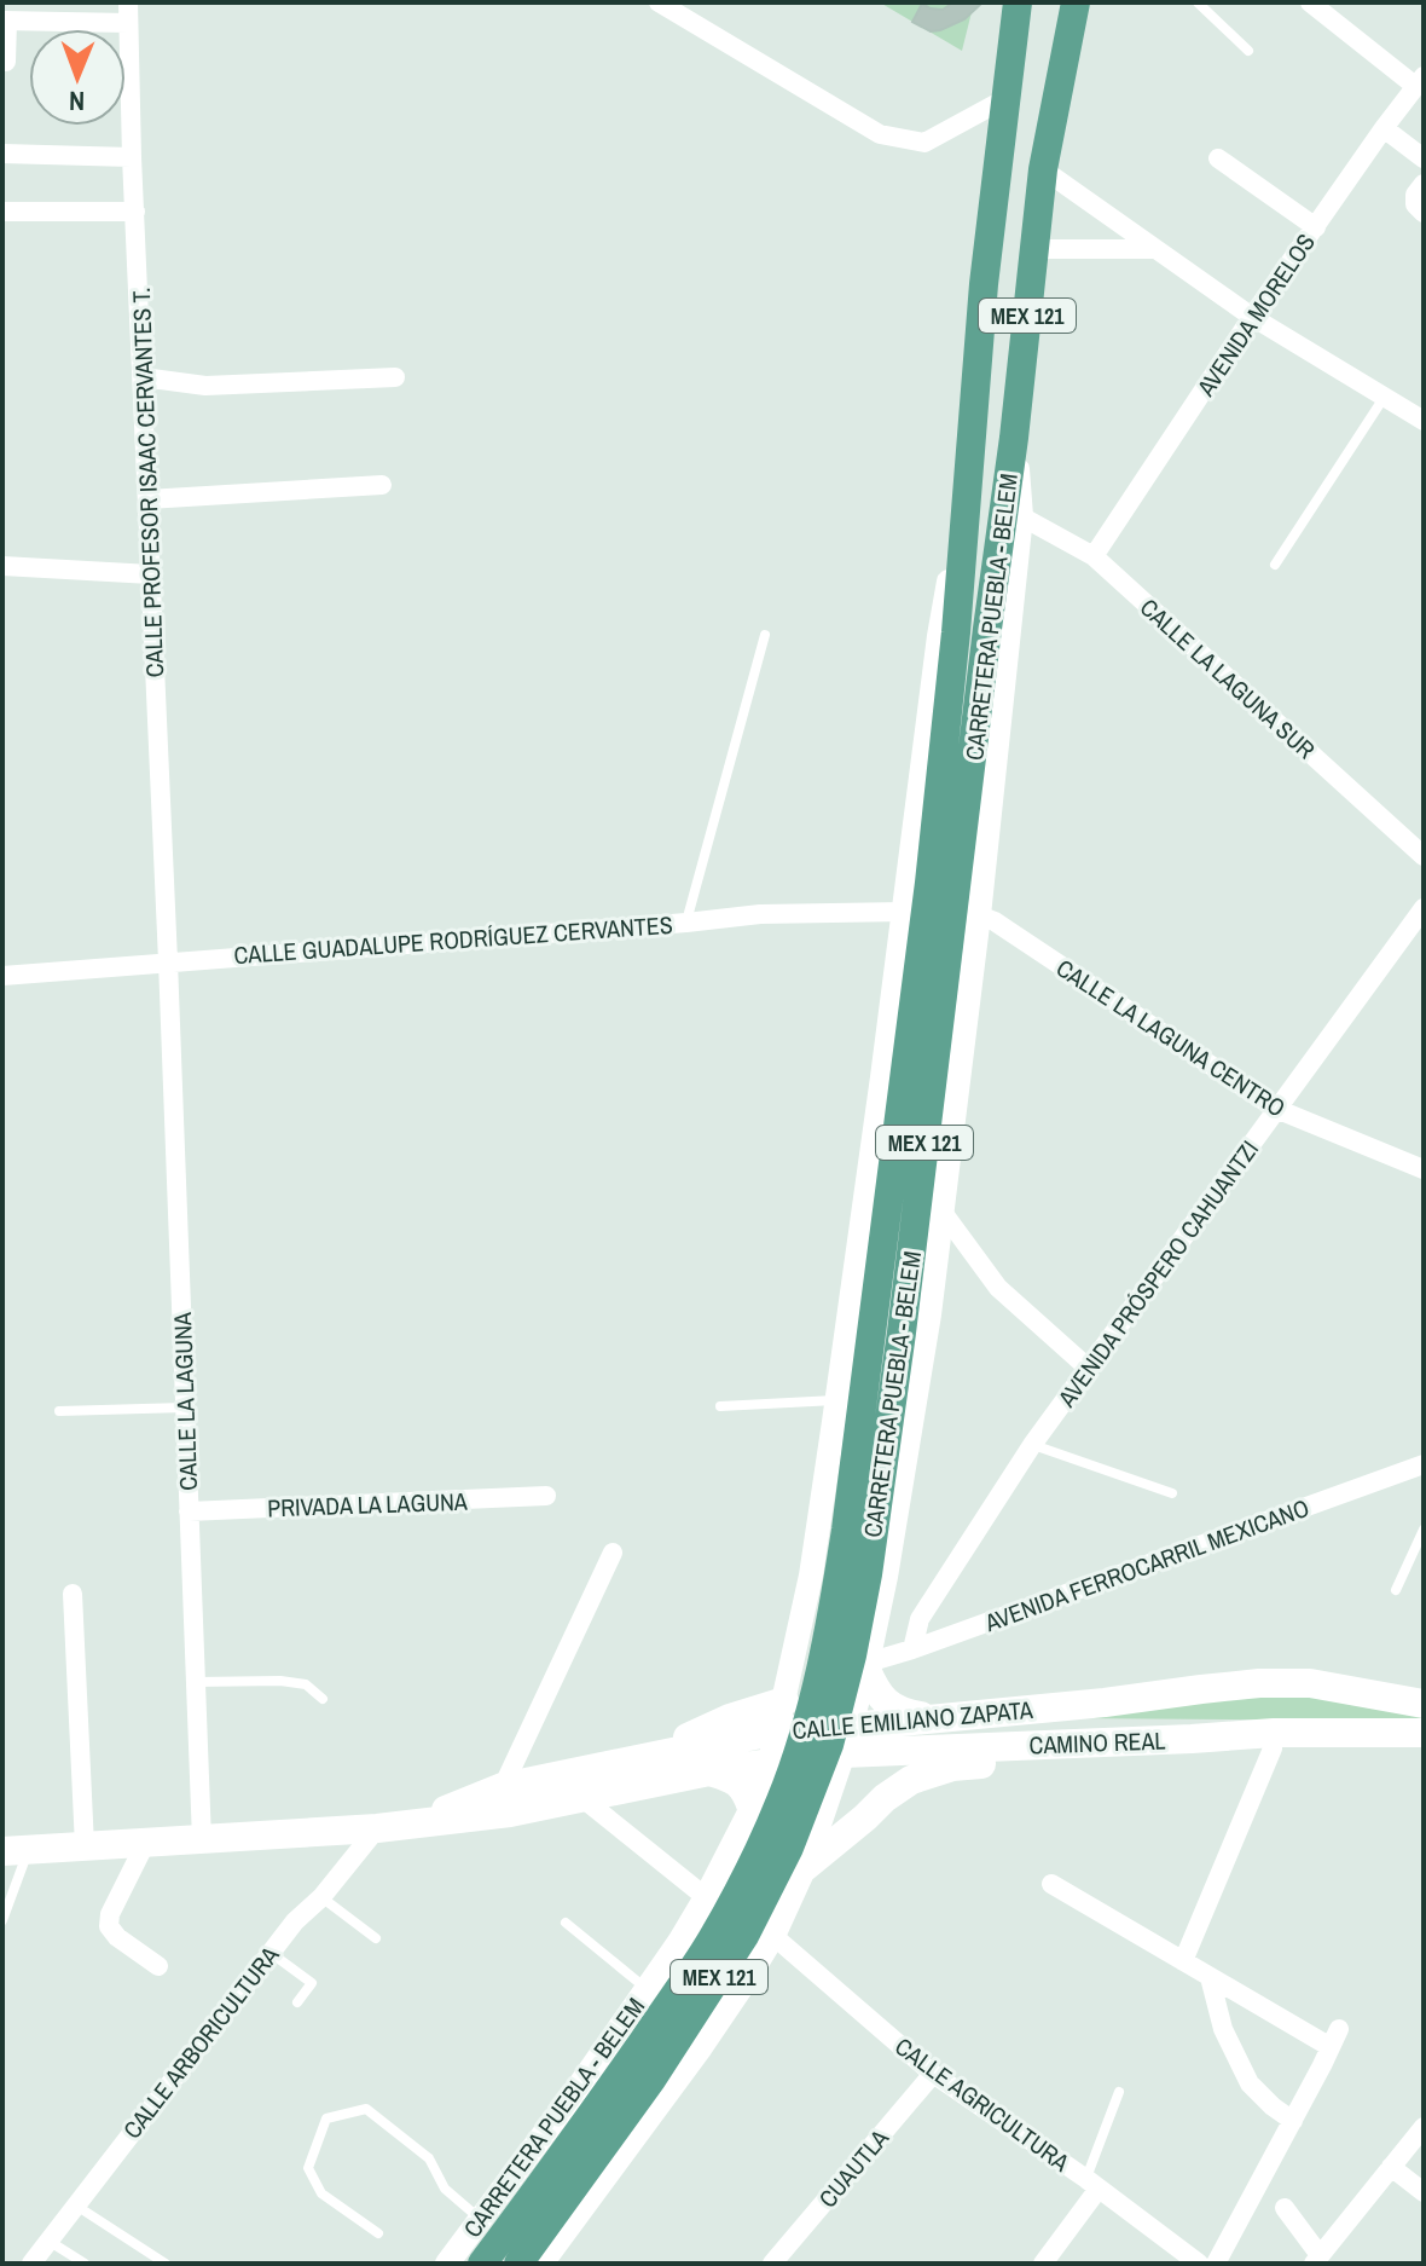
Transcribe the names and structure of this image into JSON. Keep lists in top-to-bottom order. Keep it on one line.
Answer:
{"streets":{"main road":["MEX 121","CARRETERA PUEBLA - BELEM","CALLE EMILIANO ZAPATA","CAMINO REAL"],"street":["AVENIDA MORELOS","CALLE PROFESOR ISAAC CERVANTES T.","CALLE LA LAGUNA SUR","CALLE GUADALUPE RODRÍGUEZ CERVANTES","CALLE LA LAGUNA CENTRO","AVENIDA PRÓSPERO CAHUANTZI","CALLE LA LAGUNA","PRIVADA LA LAGUNA","AVENIDA FERROCARRIL MEXICANO","CALLE ARBORICULTURA","CALLE AGRICULTURA","CUAUTLA"]},"crossings":[["AVENIDA MORELOS","CALLE LA LAGUNA SUR"],["CALLE PROFESOR ISAAC CERVANTES T.","CALLE GUADALUPE RODRÍGUEZ CERVANTES"],["CALLE PROFESOR ISAAC CERVANTES T.","CALLE LA LAGUNA"],["CARRETERA PUEBLA - BELEM","CALLE LA LAGUNA SUR"],["CARRETERA PUEBLA - BELEM","CALLE GUADALUPE RODRÍGUEZ CERVANTES"],["CARRETERA PUEBLA - BELEM","CALLE LA LAGUNA CENTRO"],["CARRETERA PUEBLA - BELEM","AVENIDA FERROCARRIL MEXICANO"],["CARRETERA PUEBLA - BELEM","CALLE EMILIANO ZAPATA"],["CARRETERA PUEBLA - BELEM","CAMINO REAL"],["CARRETERA PUEBLA - BELEM","CALLE AGRICULTURA"],["CALLE GUADALUPE RODRÍGUEZ CERVANTES","CALLE LA LAGUNA"],["CALLE LA LAGUNA CENTRO","AVENIDA PRÓSPERO CAHUANTZI"],["AVENIDA PRÓSPERO CAHUANTZI","AVENIDA FERROCARRIL MEXICANO"],["CALLE LA LAGUNA","PRIVADA LA LAGUNA"],["CALLE LA LAGUNA","CALLE EMILIANO ZAPATA"],["CALLE EMILIANO ZAPATA","CAMINO REAL"],["CALLE EMILIANO ZAPATA","CALLE ARBORICULTURA"],["CALLE AGRICULTURA","CUAUTLA"]],"north":"bottom"}
